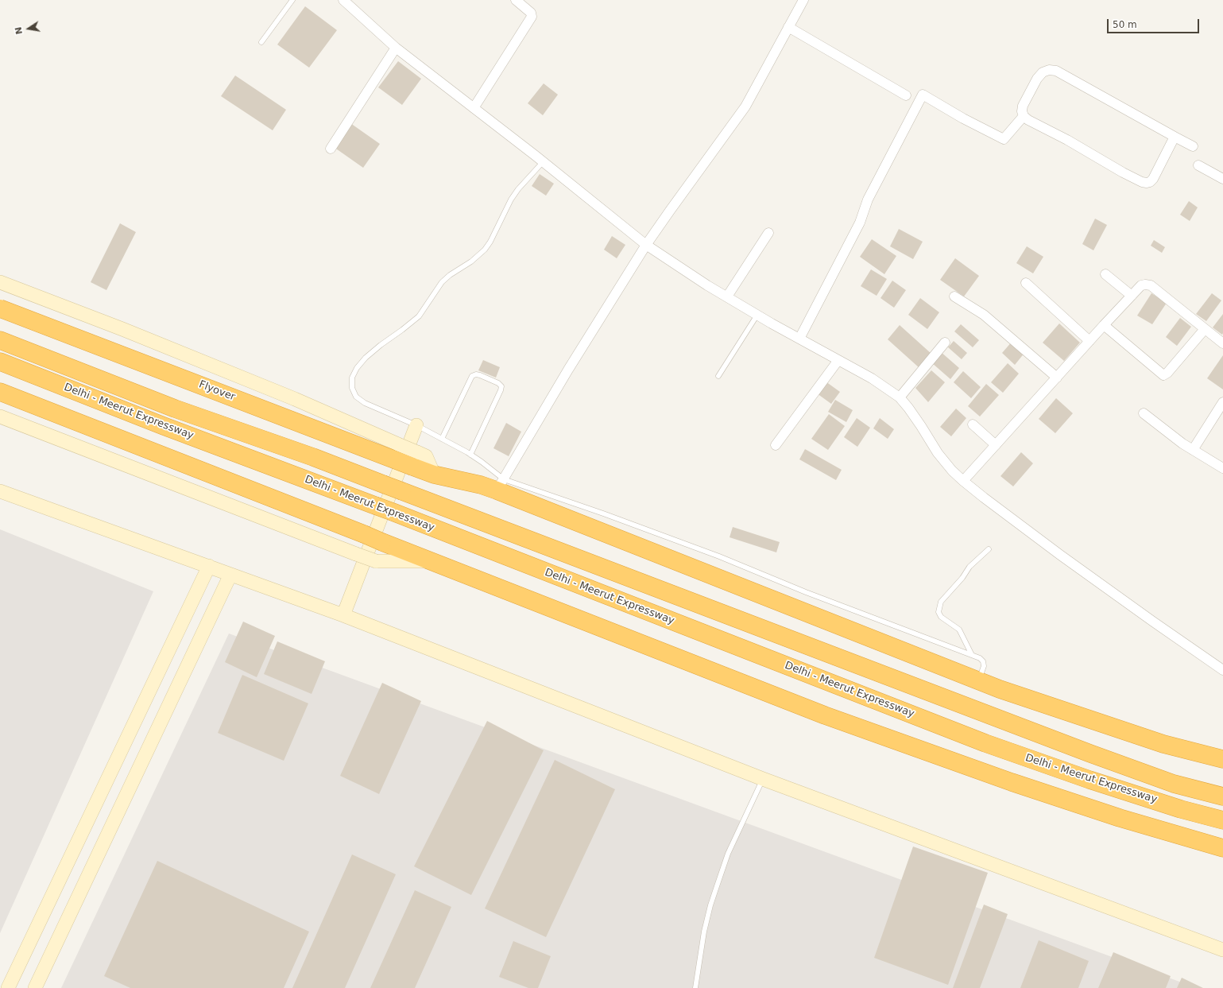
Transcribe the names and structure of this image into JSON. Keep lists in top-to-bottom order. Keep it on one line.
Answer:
{"streets":{"highway":["Flyover","Delhi - Meerut Expressway"]},"scale_bar":"50 m","north":"left"}
